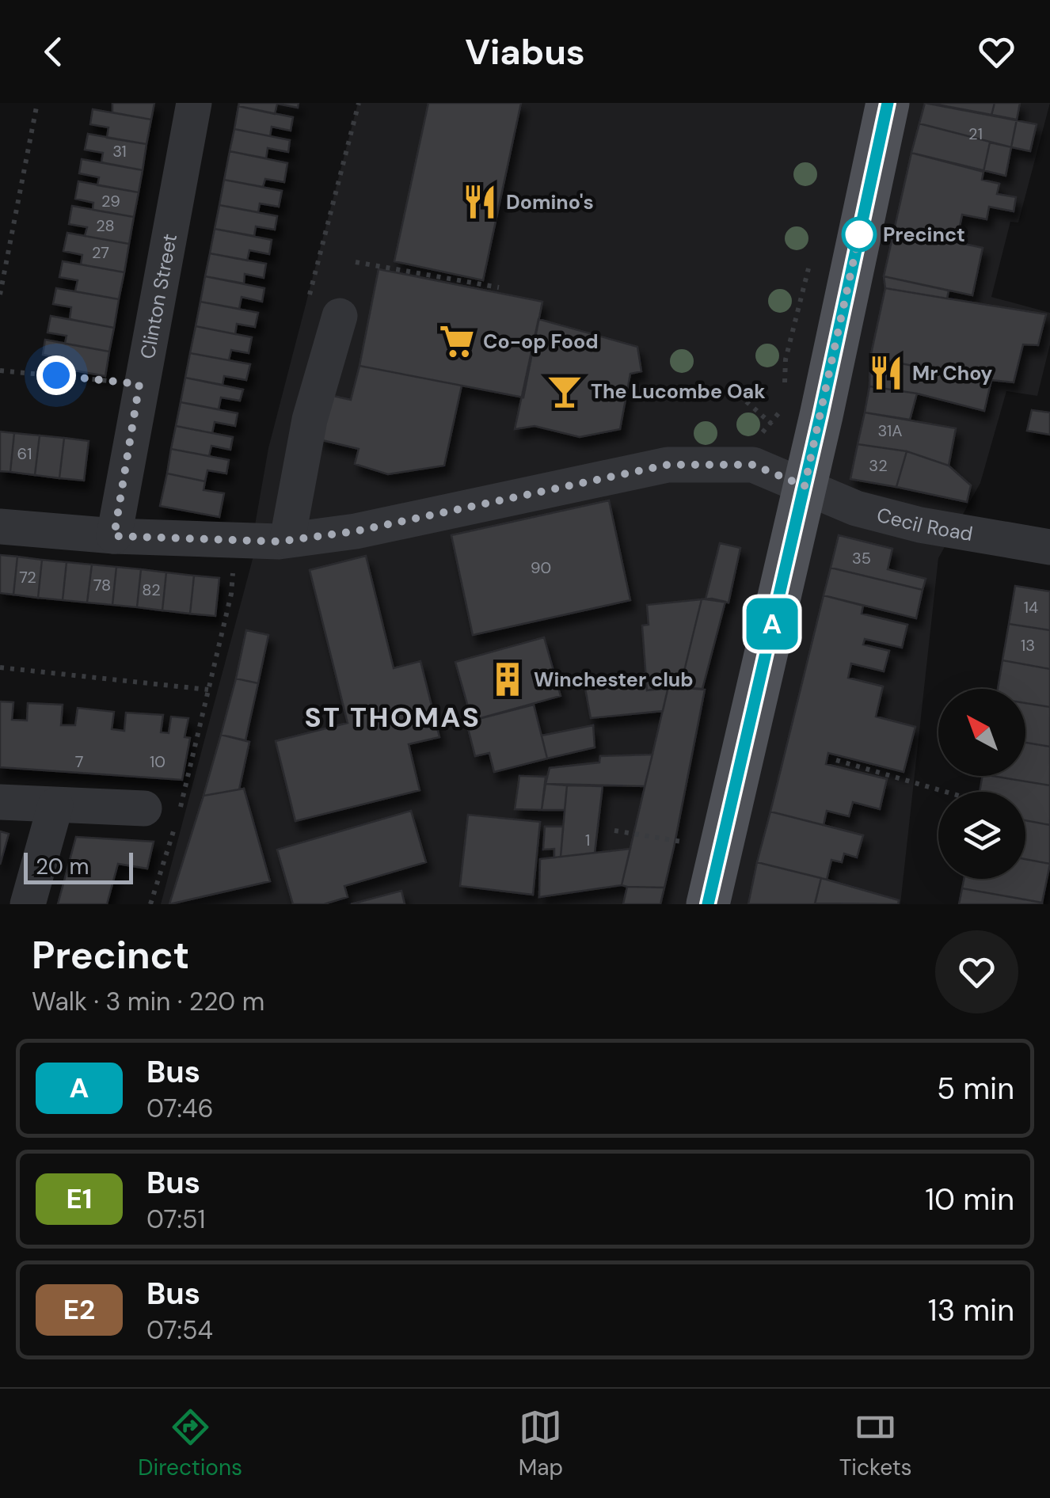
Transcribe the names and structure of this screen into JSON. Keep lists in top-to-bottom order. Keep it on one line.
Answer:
{"streets":{"street":["Clinton Street","Cecil Road"]},"crossings":[["Clinton Street","Cecil Road"]],"districts":["ST THOMAS"],"places":{"restaurant":["Domino's","Mr Choy"],"other":["Precinct"],"supermarket":["Co-op Food"],"bar":["The Lucombe Oak"],"building":["Winchester club"]},"lines":["bus line A"],"house_numbers":["21","31","29","28","27","31A","61","32","35","90","72","78","82","14","13","7","10","1"],"scale_bar":"20 m","north":"top left","page":{"header":"Viabus","on_map":"A","scale":"20 m","heading":["Precinct","Walk · 3 min · 220 m"],"list":[{"mark":"A","name":"Bus","note":"07:46","value":"5 min"},{"mark":"E1","name":"Bus","note":"07:51","value":"10 min"},{"mark":"E2","name":"Bus","note":"07:54","value":"13 min"}],"tabs":["Directions","Map","Tickets"]}}
